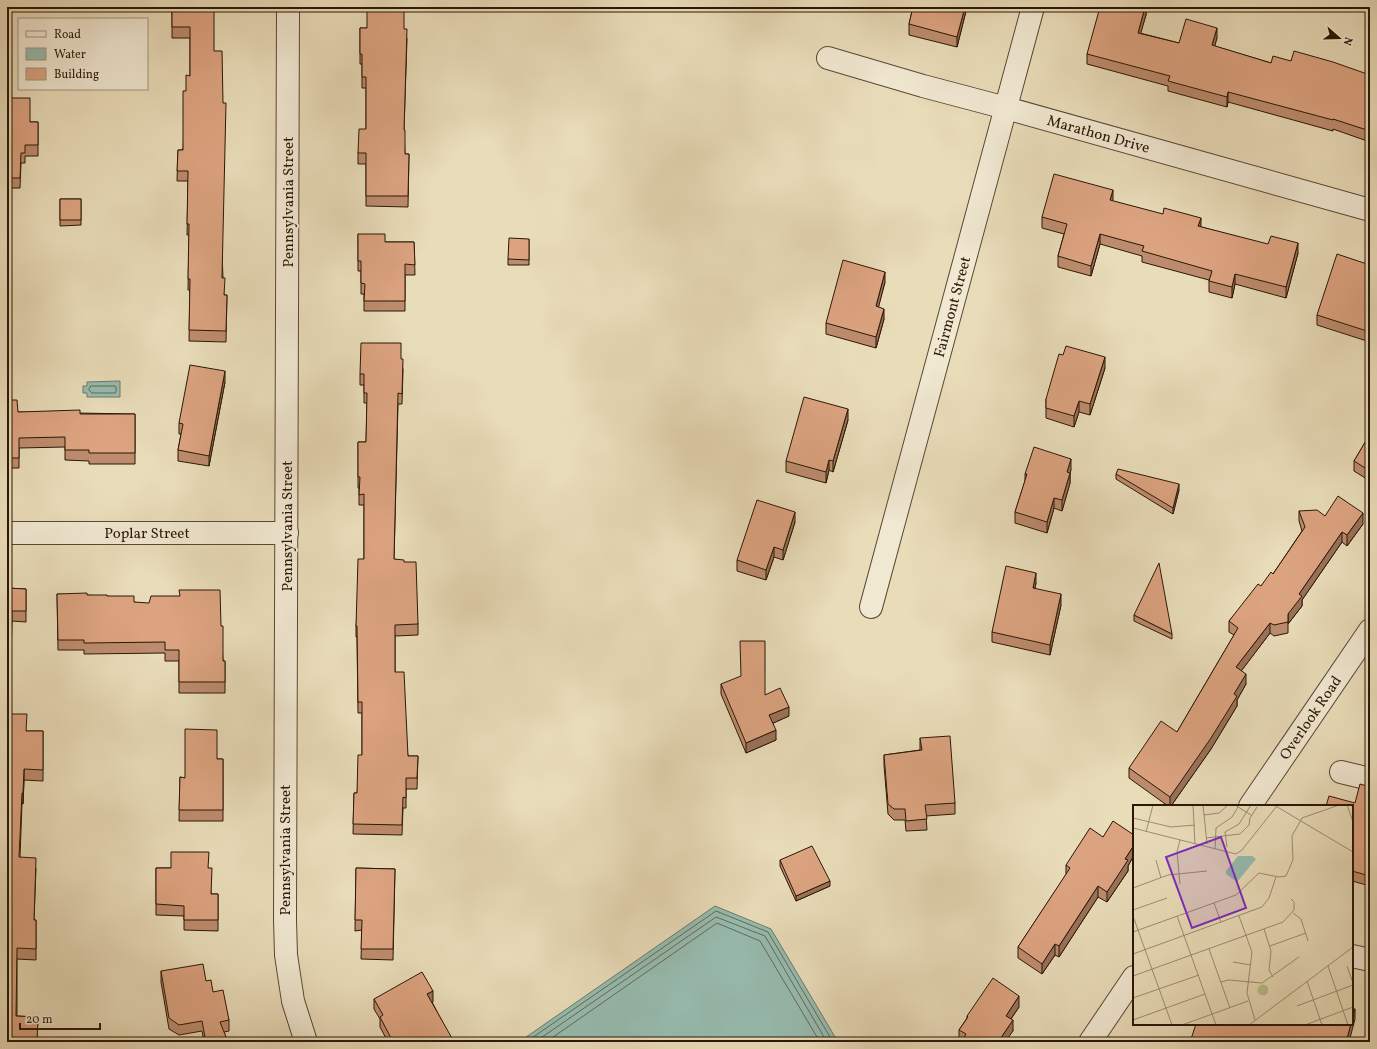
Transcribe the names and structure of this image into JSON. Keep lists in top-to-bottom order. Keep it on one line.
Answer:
{"streets":{"street":["Marathon Drive","Pennsylvania Street","Fairmont Street","Poplar Street","Overlook Road"]},"crossings":[["Marathon Drive","Fairmont Street"],["Pennsylvania Street","Poplar Street"]],"legend":["Road","Water","Building"],"scale_bar":"20 m","north":"right"}
